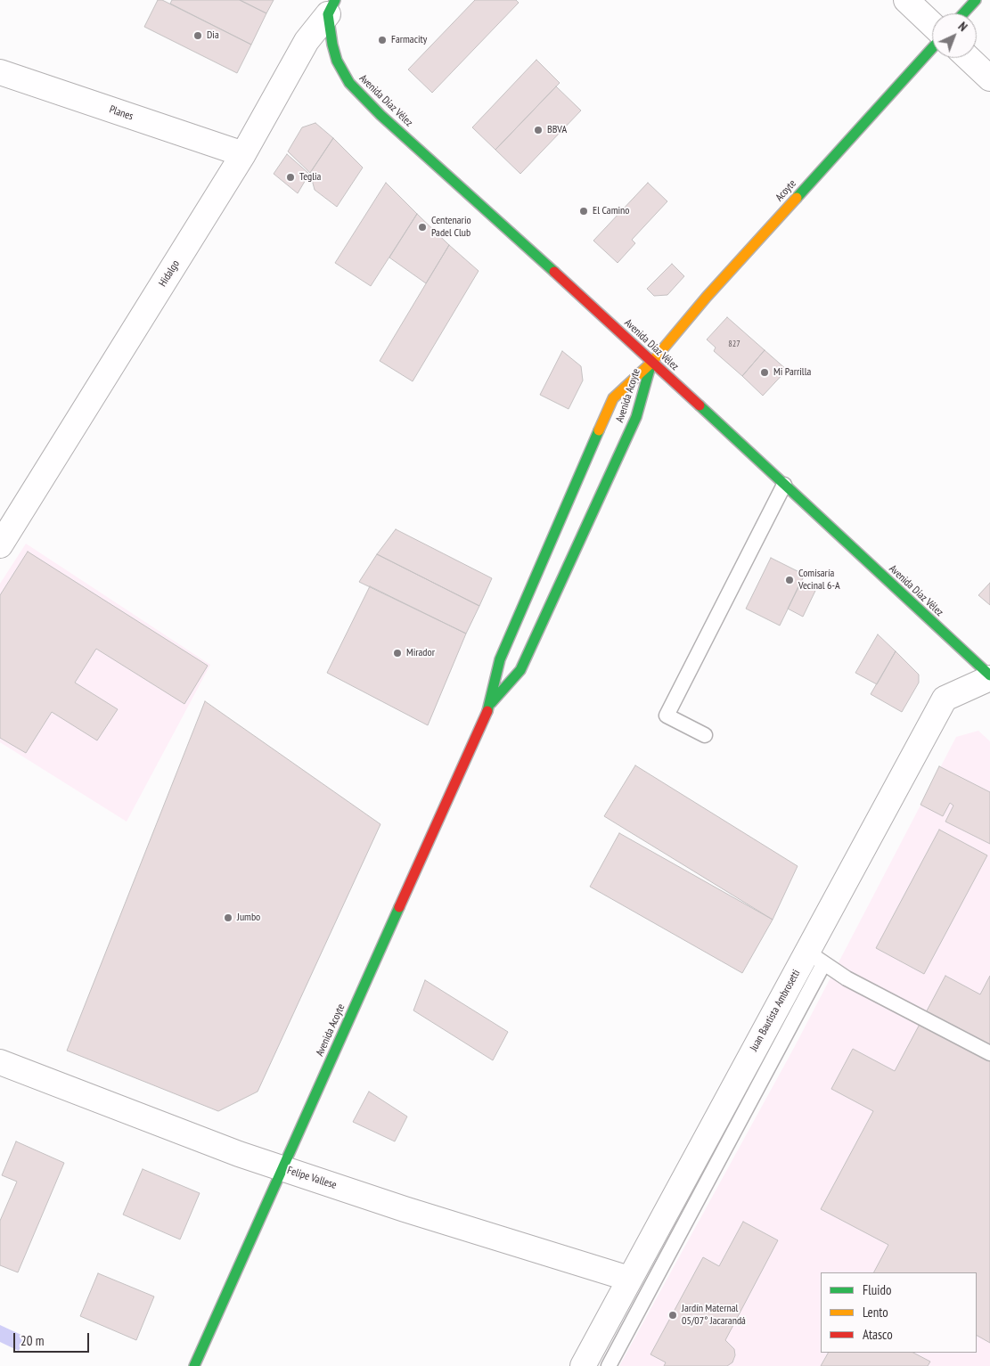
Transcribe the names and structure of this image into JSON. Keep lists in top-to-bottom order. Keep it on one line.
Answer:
{"streets":{"main road":["Avenida Díaz Vélez","Acoyte","Avenida Acoyte"],"street":["Planes","Hidalgo","Juan Bautista Ambrosetti","Felipe Vallese"]},"crossings":[["Avenida Díaz Vélez","Acoyte"],["Avenida Díaz Vélez","Hidalgo"],["Avenida Díaz Vélez","Avenida Acoyte"],["Avenida Díaz Vélez","Juan Bautista Ambrosetti"],["Planes","Hidalgo"],["Acoyte","Avenida Acoyte"],["Avenida Acoyte","Felipe Vallese"],["Juan Bautista Ambrosetti","Felipe Vallese"]],"places":["Dia","Farmacity","BBVA","Teglia","El Camino","Centenario Padel Club","Mi Parrilla","Comisaría Vecinal 6-A","Mirador","Jumbo","Jardín Maternal 05/07° Jacarandá"],"house_numbers":["827"],"legend":["Fluido","Lento","Atasco"],"scale_bar":"20 m","north":"top right"}
